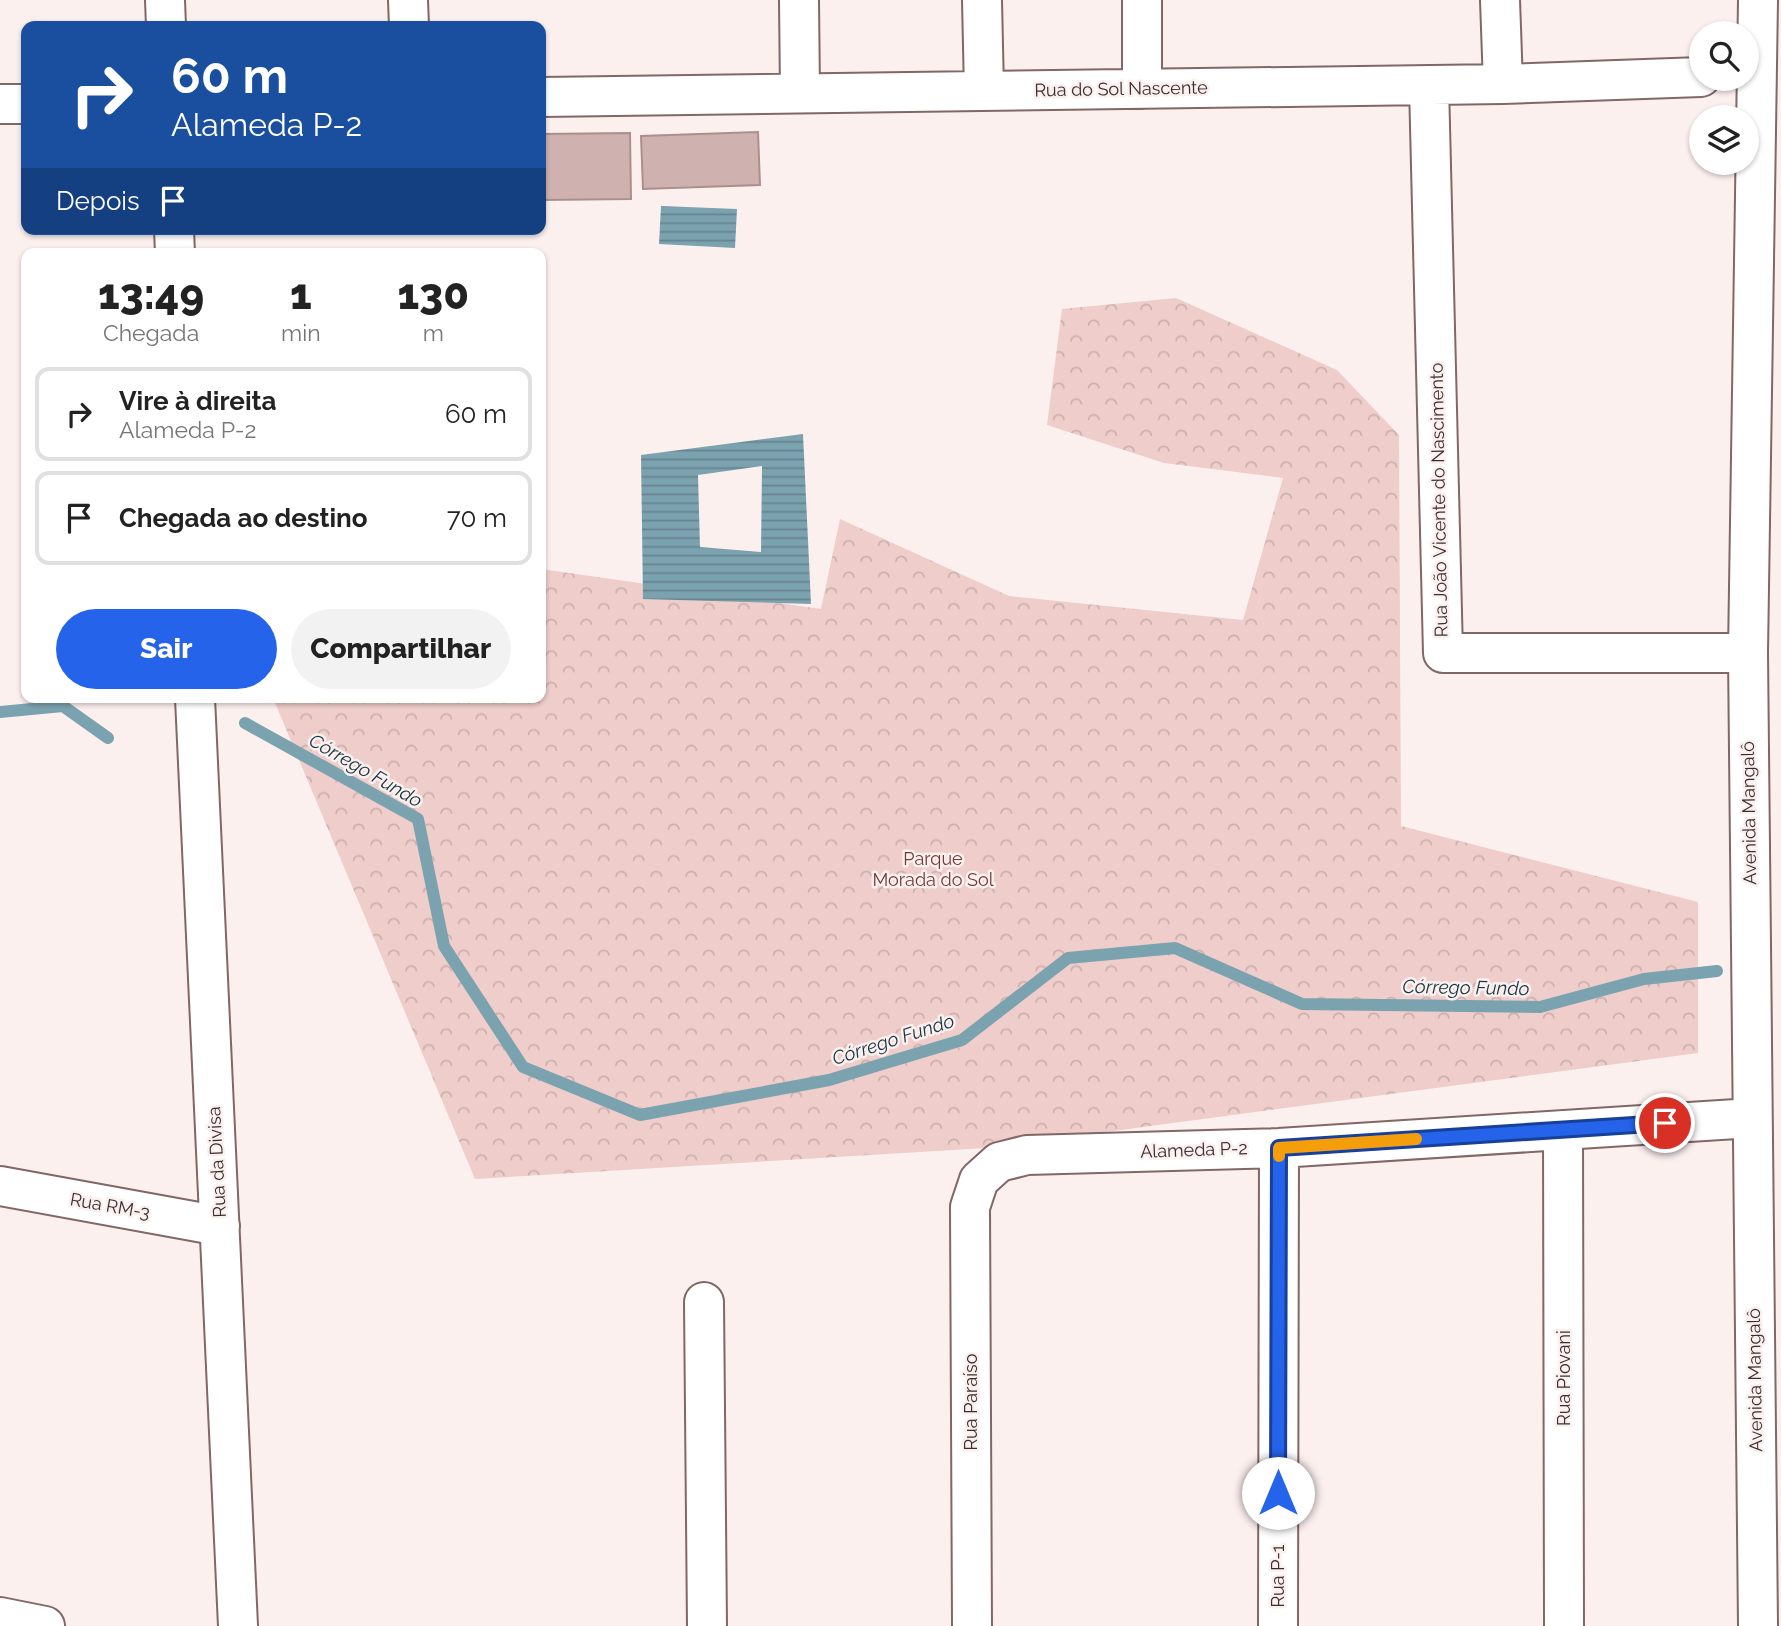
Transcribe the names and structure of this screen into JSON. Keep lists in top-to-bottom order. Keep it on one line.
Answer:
{"streets":{"street":["Rua do Sol Nascente","Rua João Vicente do Nascimento","Avenida Mangalô","Alameda P-2","Rua da Divisa","Rua RM-3","Rua Piovani","Rua Paraíso","Rua P-1"]},"crossings":[["Rua do Sol Nascente","Rua João Vicente do Nascimento"],["Rua João Vicente do Nascimento","Avenida Mangalô"],["Avenida Mangalô","Alameda P-2"],["Alameda P-2","Rua Piovani"],["Alameda P-2","Rua Paraíso"],["Alameda P-2","Rua P-1"],["Rua da Divisa","Rua RM-3"]],"water":["Córrego Fundo"],"parks":["Parque Morada do Sol"],"page":{"turn":["60 m","Alameda P-2"],"then":"Depois","eta":["13:49","Chegada","1","min","130","m"],"list":[{"name":"Vire à direita","note":"Alameda P-2","value":"60 m"},{"name":"Chegada ao destino","value":"70 m"}],"buttons":["Sair","Compartilhar"]}}
